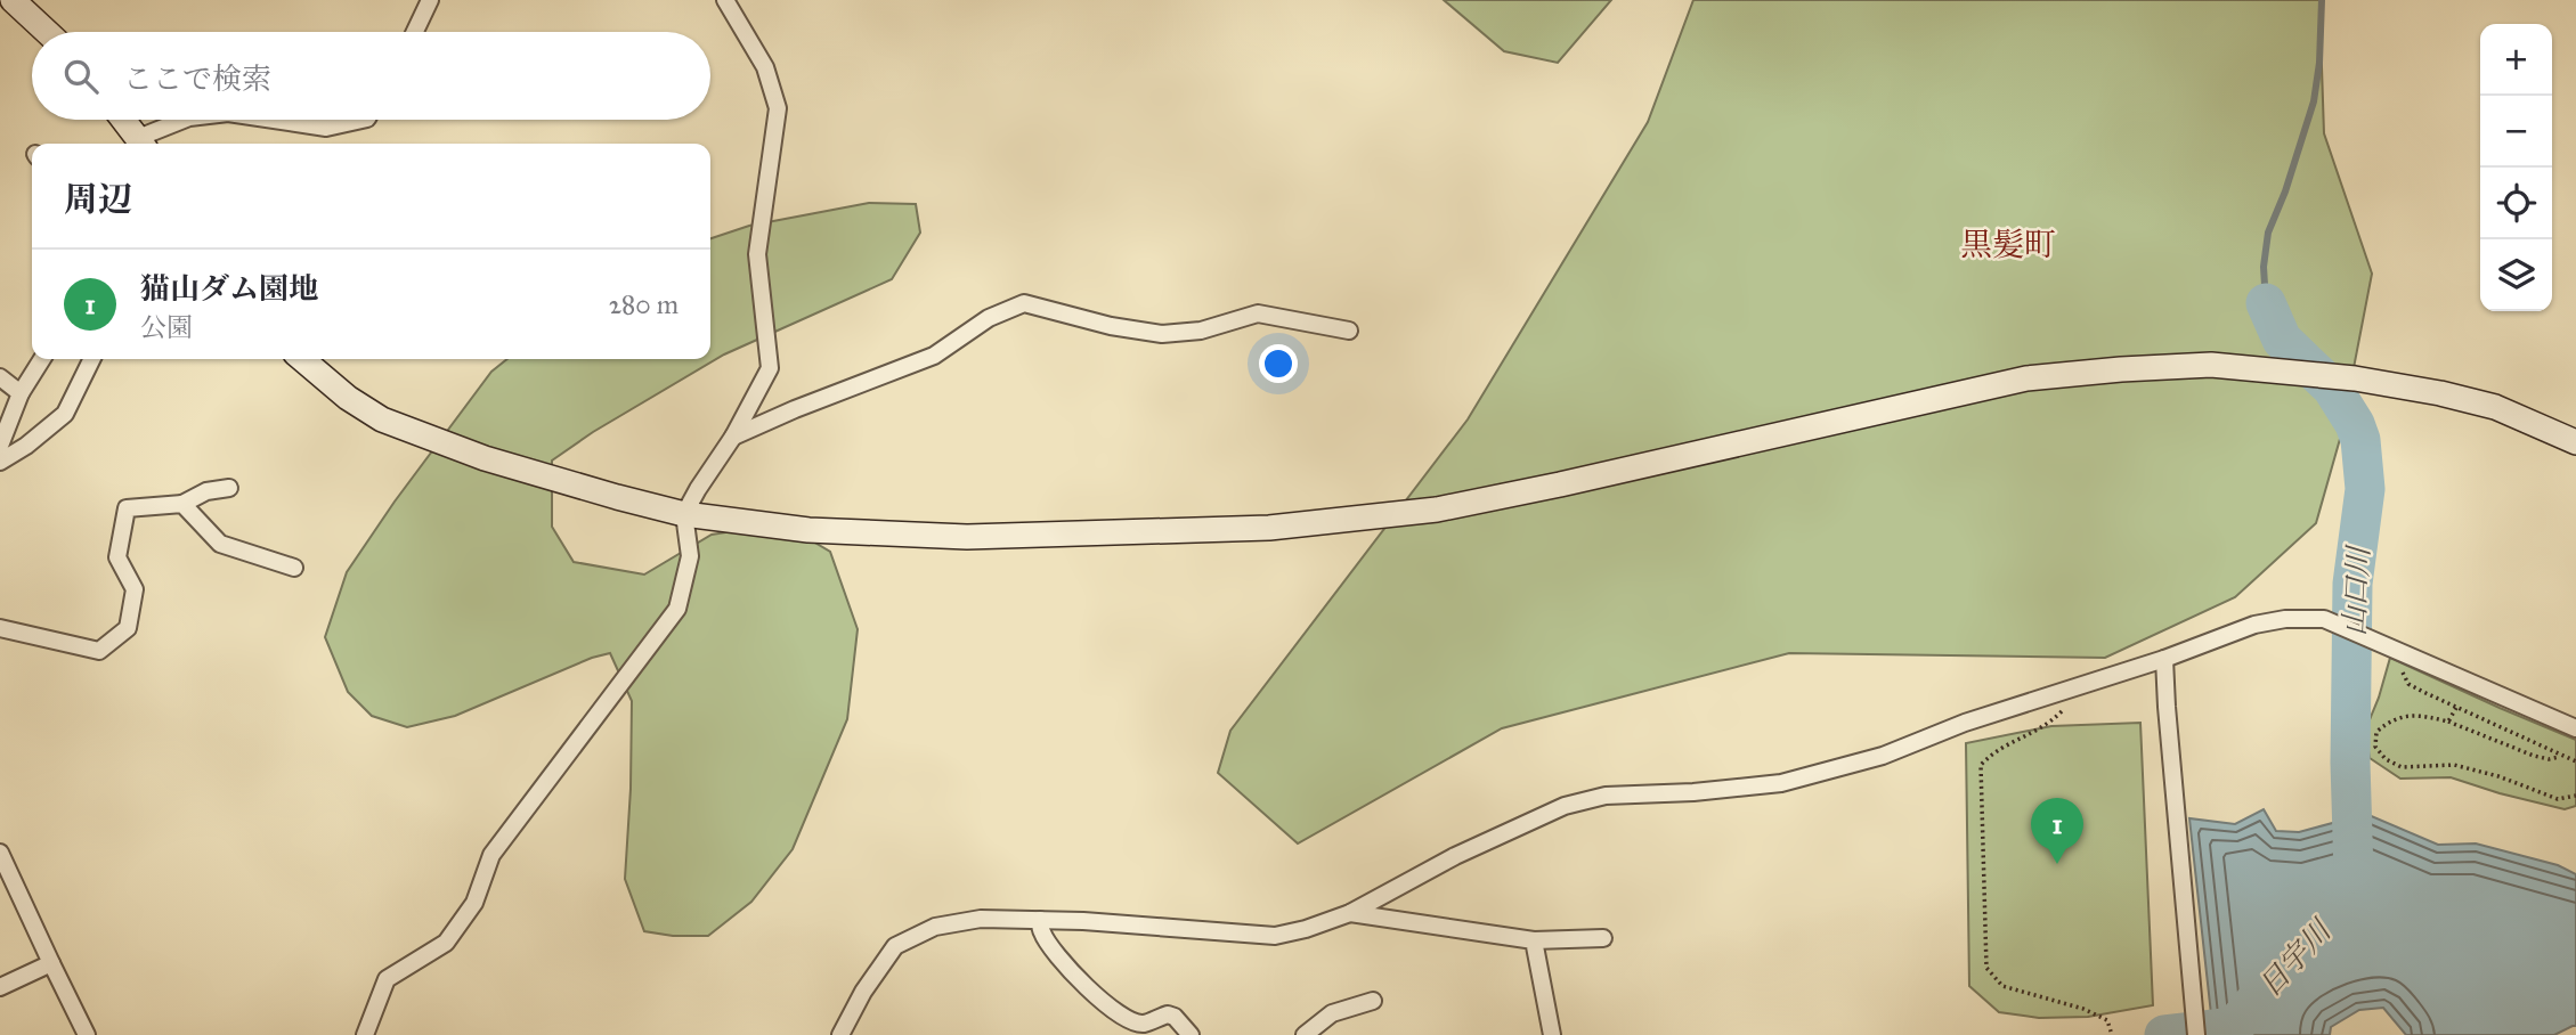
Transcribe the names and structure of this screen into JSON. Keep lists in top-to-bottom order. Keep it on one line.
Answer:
{"districts":["黒髪町"],"water":["山口川","日宇川"],"page":{"map_buttons":["+","−"],"search":"ここで検索","heading":"周辺","list":[{"mark":"1","name":"猫山ダム園地","note":"公園","value":"280 m"}],"pins":"1"}}
